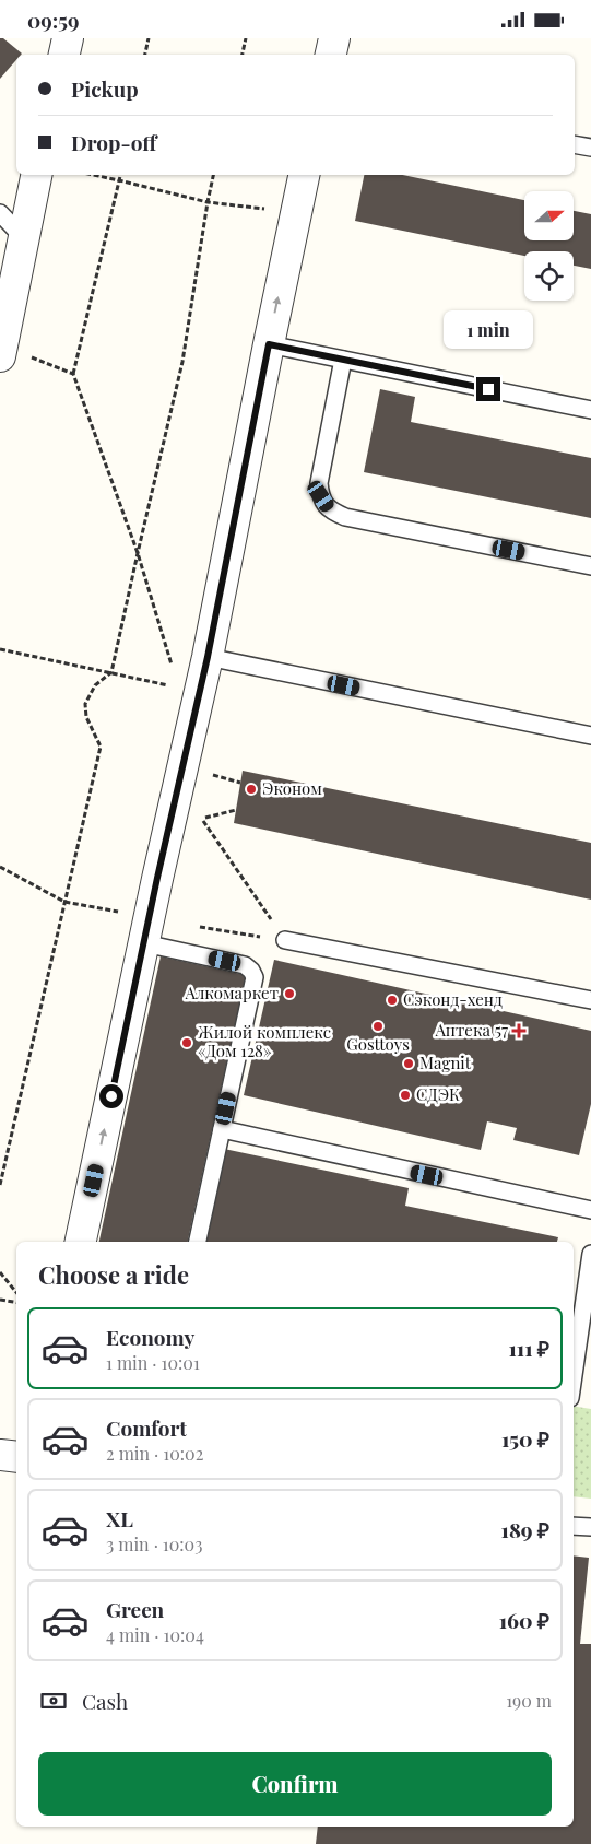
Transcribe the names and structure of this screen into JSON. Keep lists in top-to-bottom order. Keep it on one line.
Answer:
{"places":{"other":["Эконом","Алкомаркет","Сэконд-хенд","Gosttoys","Жилой комплекс «Дом 128»","Magnit","СДЭК"],"health":["Аптека 57"]},"north":"right","page":{"status":"09:59","banner":["Pickup","Drop-off"],"bubble":"1 min","heading":"Choose a ride","list":[{"name":"Economy","note":"1 min · 10:01","value":"111 ₽"},{"name":"Comfort","note":"2 min · 10:02","value":"150 ₽"},{"name":"XL","note":"3 min · 10:03","value":"189 ₽"},{"name":"Green","note":"4 min · 10:04","value":"160 ₽"}],"pay":["Cash","190 m"],"buttons":"Confirm"}}
